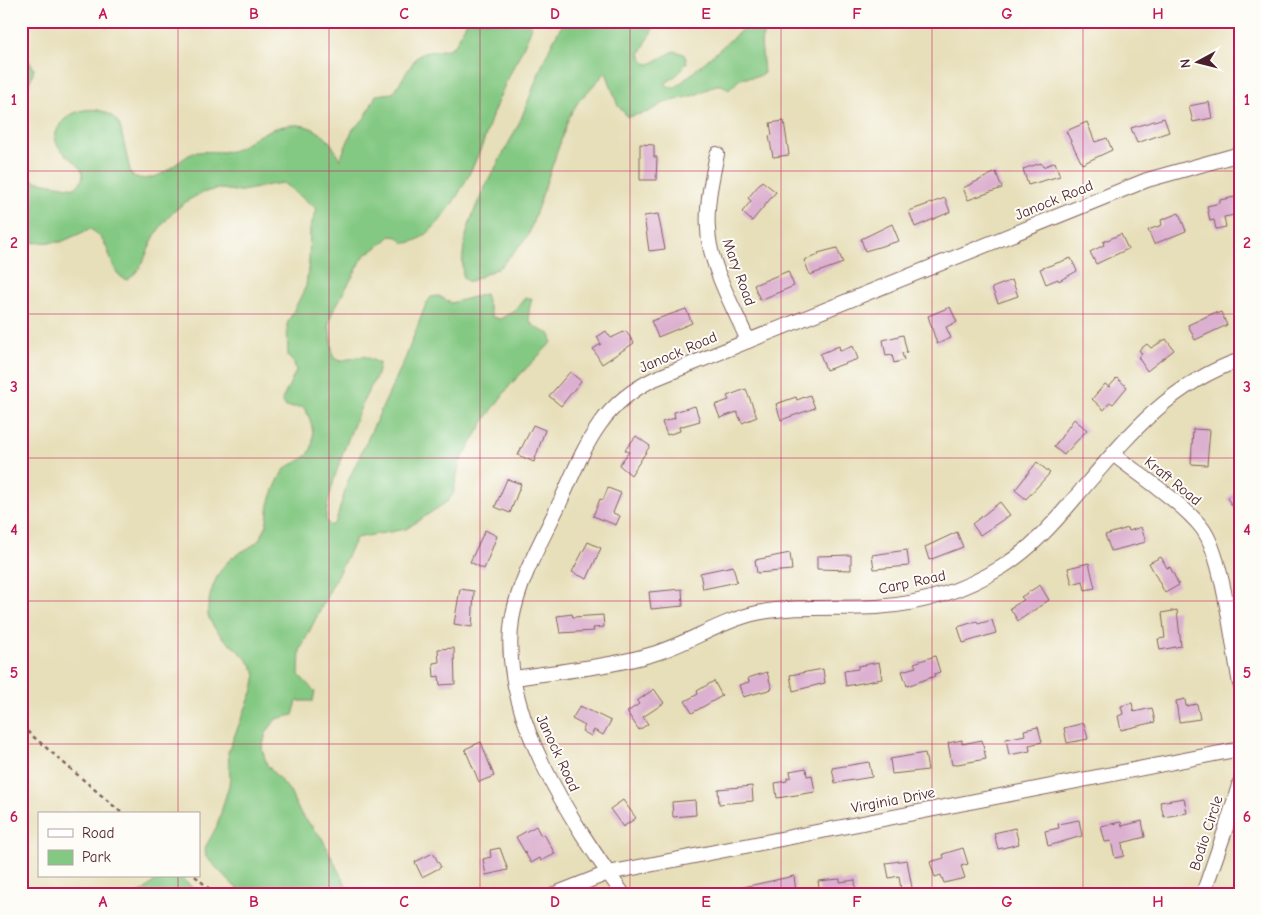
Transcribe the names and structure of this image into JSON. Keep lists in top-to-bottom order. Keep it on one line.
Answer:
{"streets":{"street":["Janock Road","Mary Road","Kraft Road","Carp Road","Virginia Drive","Bodio Circle"]},"crossings":[["Janock Road","Mary Road"],["Janock Road","Carp Road"],["Janock Road","Virginia Drive"],["Kraft Road","Carp Road"]],"legend":["Road","Park"],"north":"left","grid":{"columns":["A","B","C","D","E","F","G","H"],"rows":["1","2","3","4","5","6"]}}
